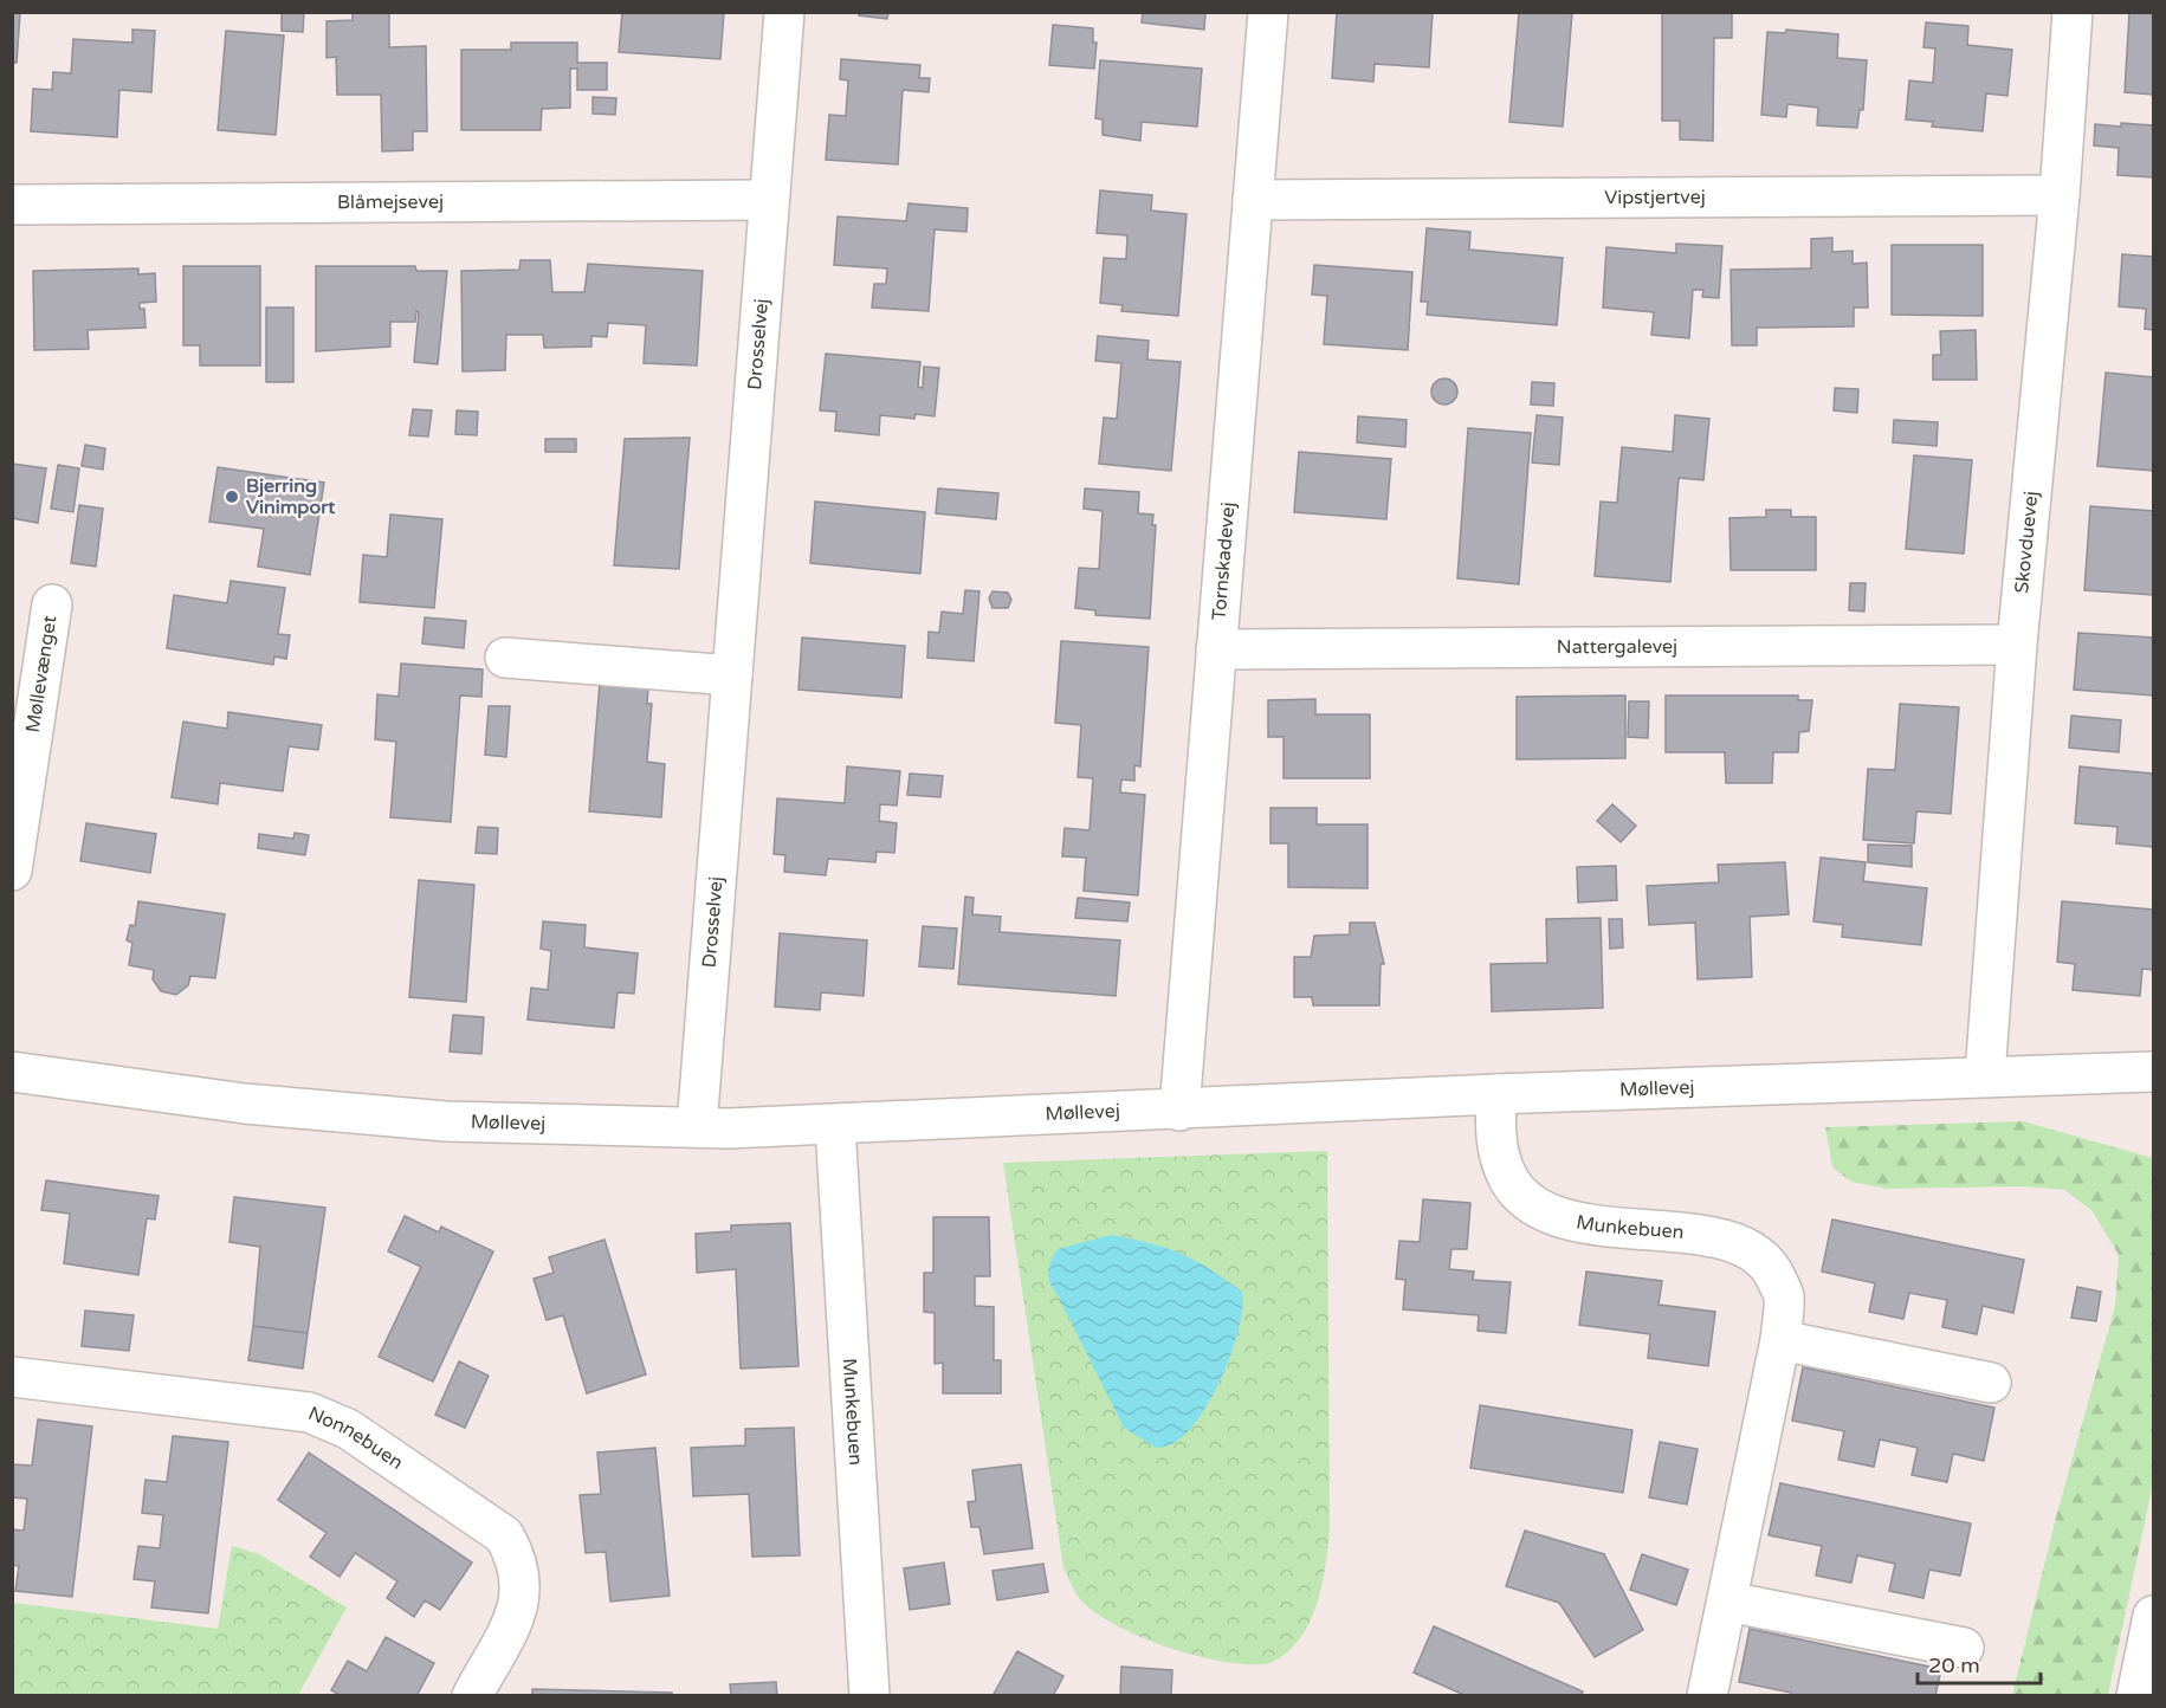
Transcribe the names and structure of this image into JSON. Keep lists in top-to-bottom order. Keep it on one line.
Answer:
{"streets":{"street":["Vipstjertvej","Blåmejsevej","Drosselvej","Skovduevej","Tornskadevej","Nattergalevej","Møllevænget","Møllevej","Munkebuen","Nonnebuen"]},"crossings":[["Vipstjertvej","Skovduevej"],["Vipstjertvej","Tornskadevej"],["Blåmejsevej","Drosselvej"],["Drosselvej","Møllevej"],["Skovduevej","Nattergalevej"],["Skovduevej","Møllevej"],["Tornskadevej","Nattergalevej"],["Tornskadevej","Møllevej"],["Møllevej","Munkebuen"]],"places":["Bjerring Vinimport"],"scale_bar":"20 m"}
